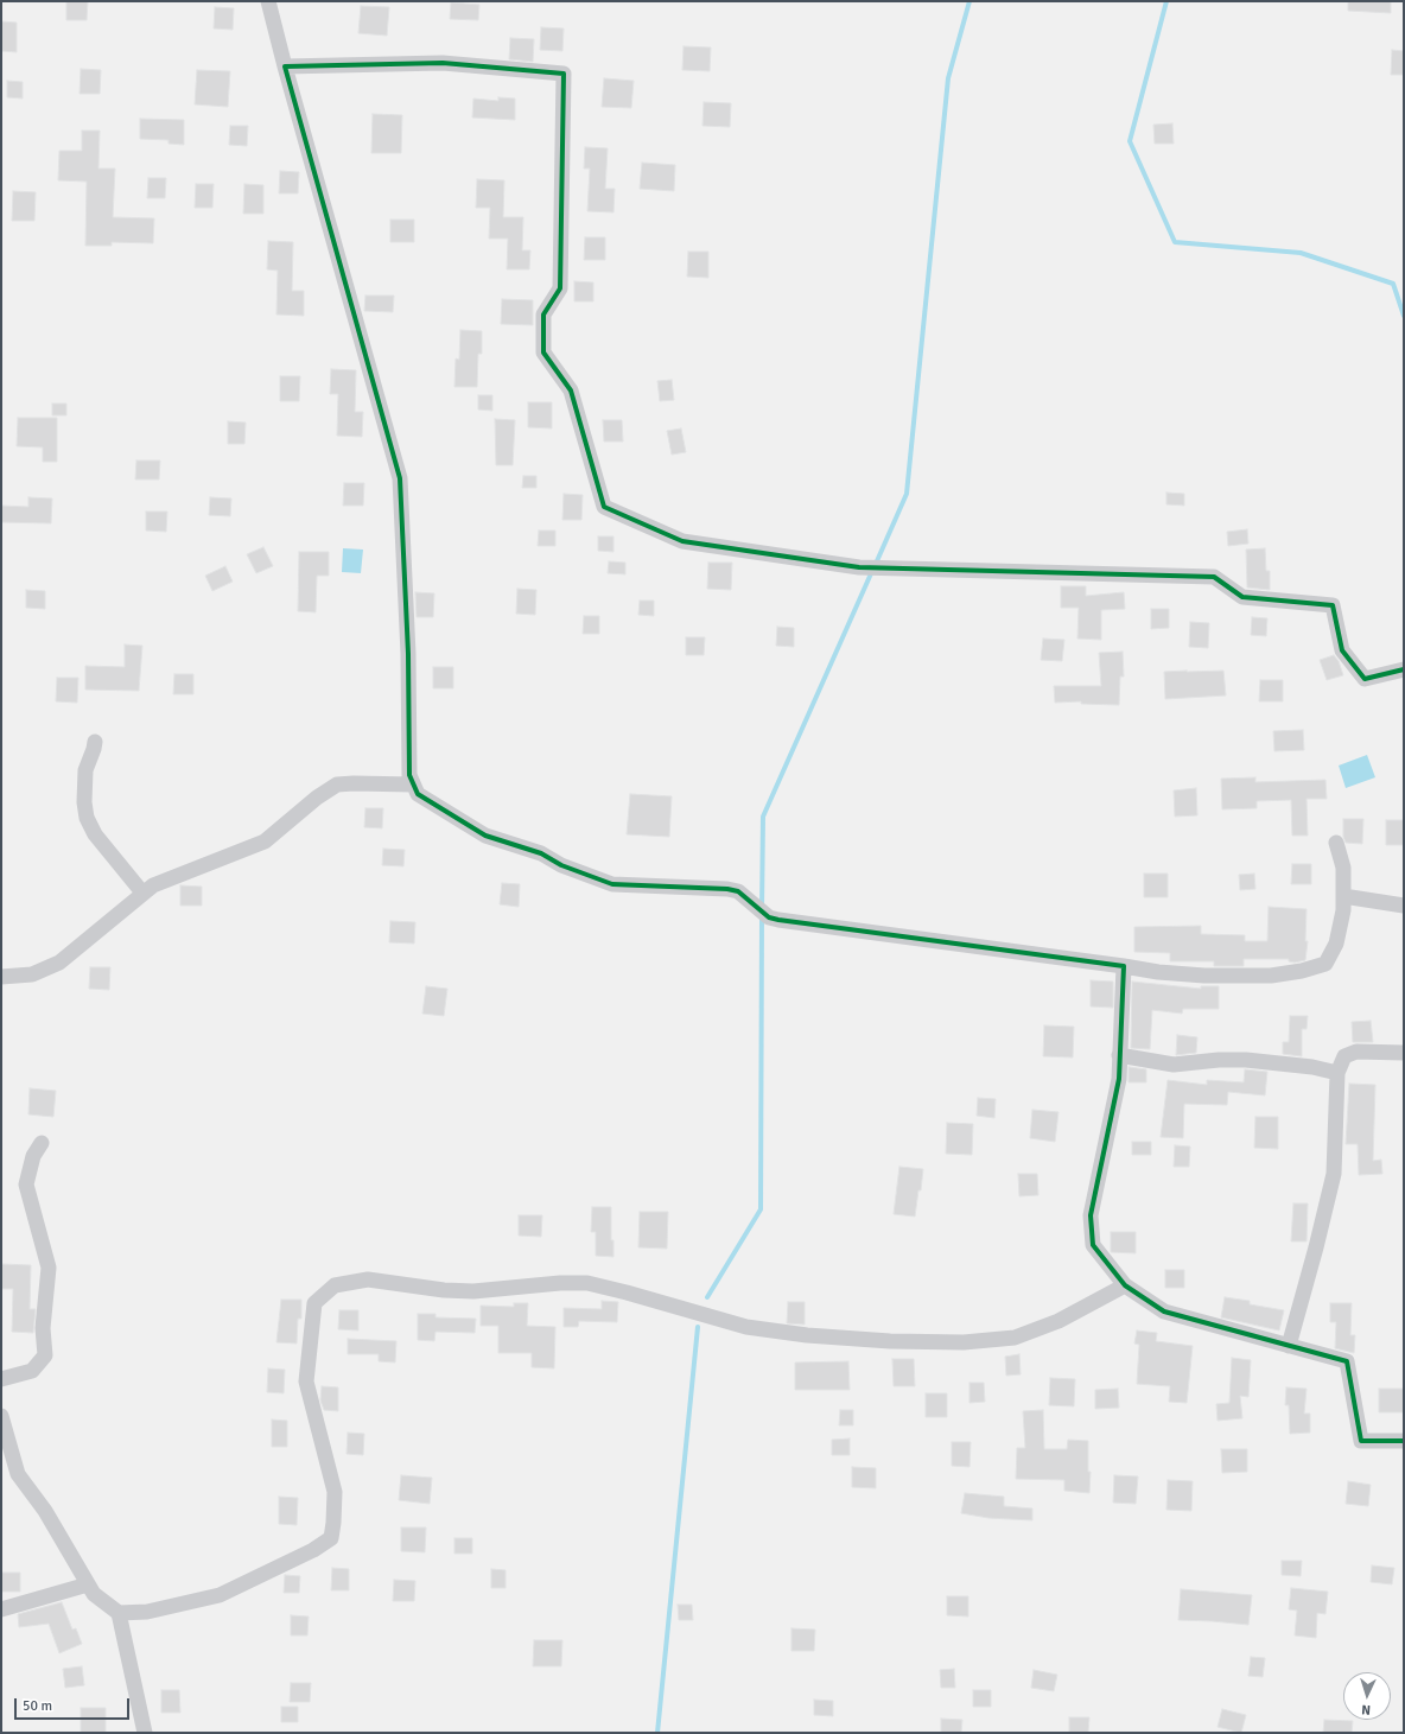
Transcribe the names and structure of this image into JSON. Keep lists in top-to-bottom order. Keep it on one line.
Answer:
{"scale_bar":"50 m","north":"bottom"}
